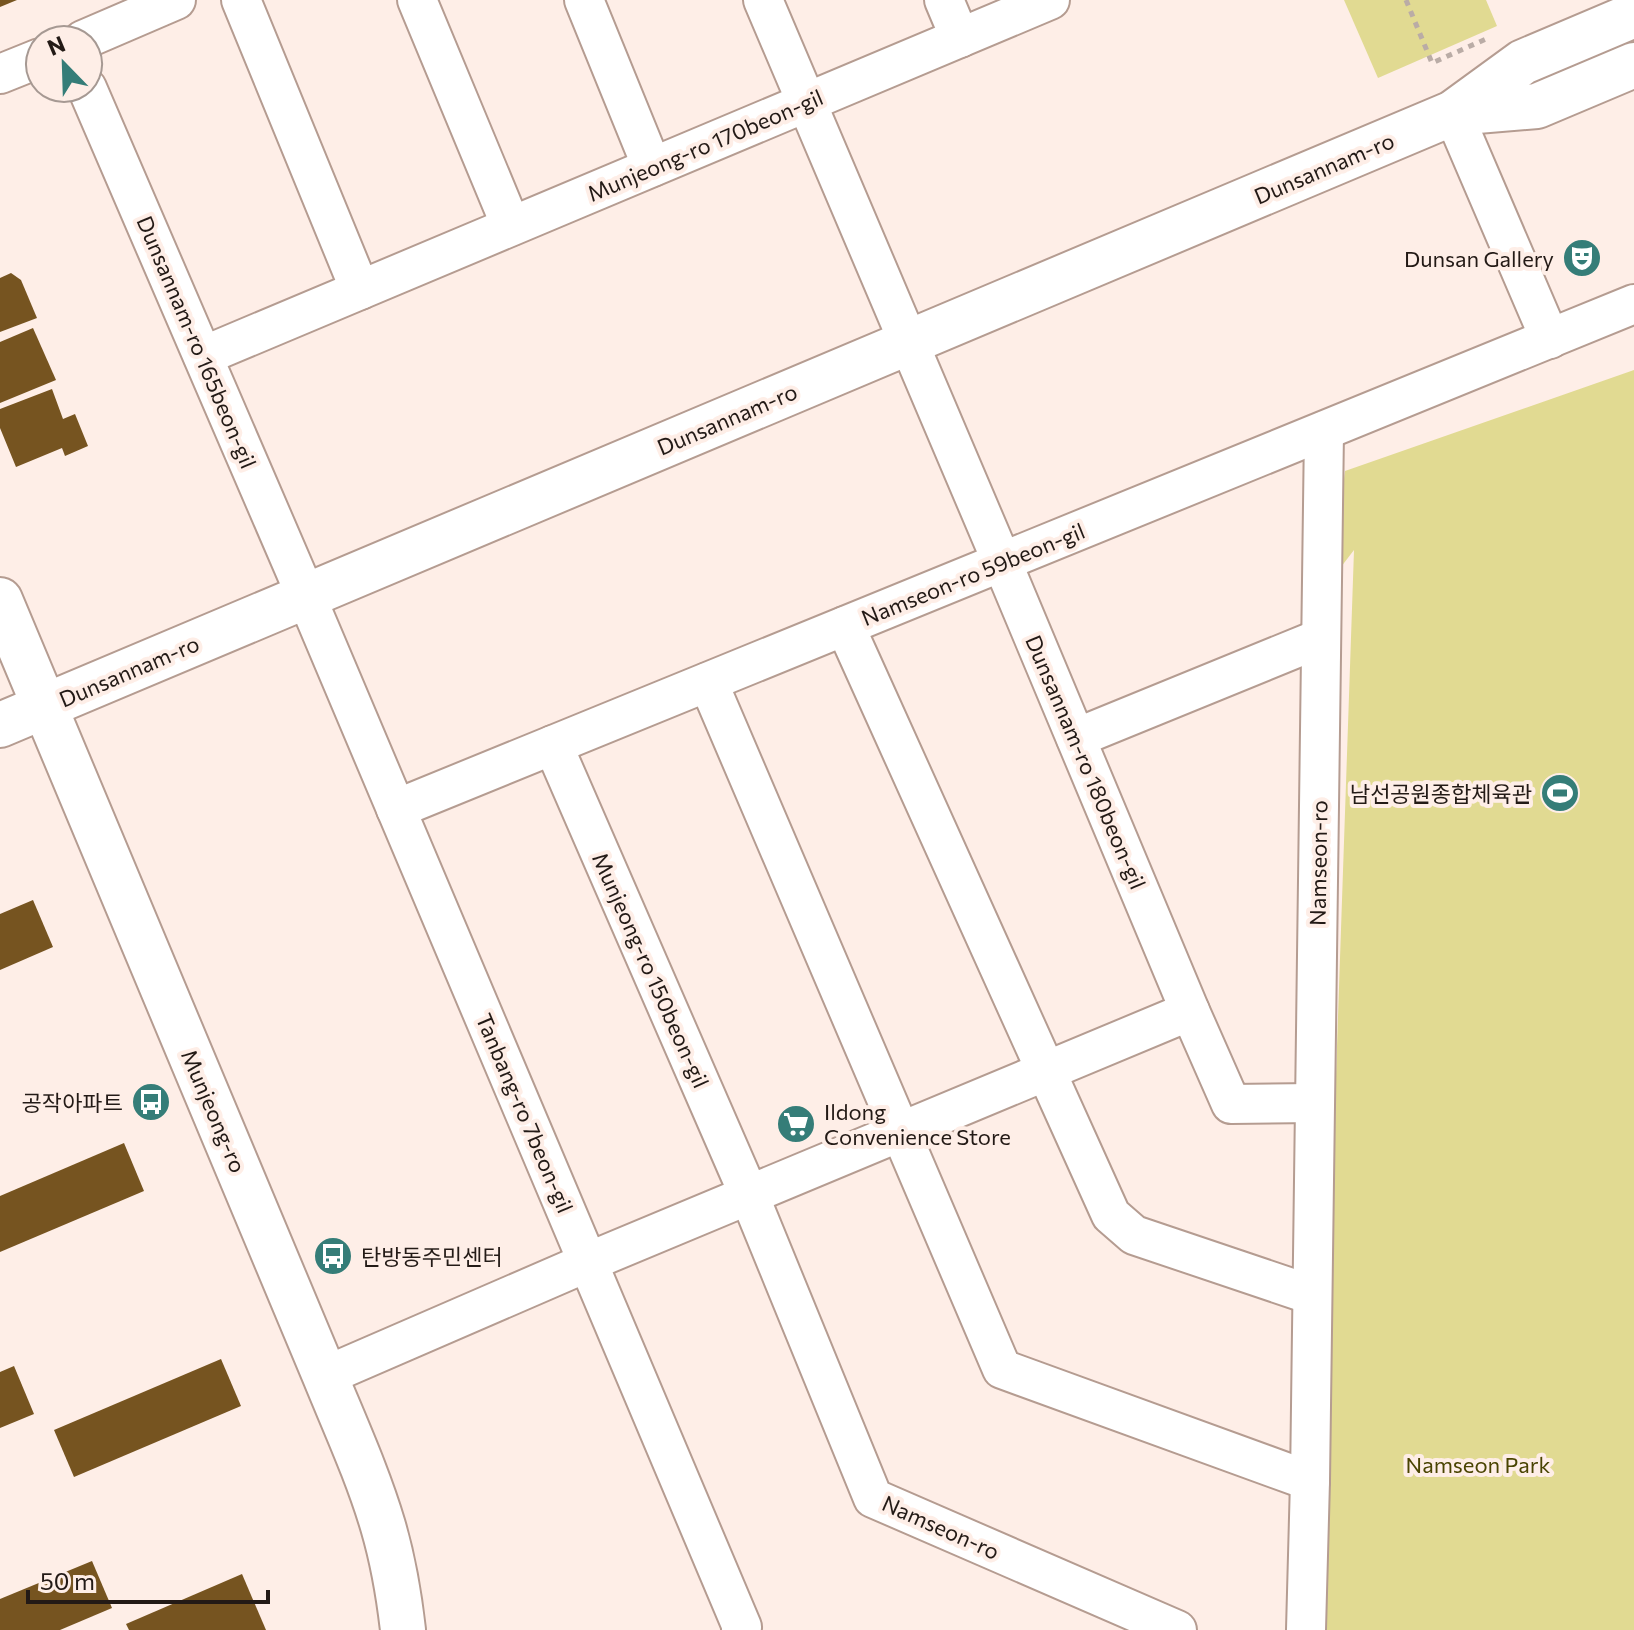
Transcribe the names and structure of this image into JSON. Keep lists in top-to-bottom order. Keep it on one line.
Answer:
{"streets":{"main road":["Dunsannam-ro","Munjeong-ro"],"street":["Munjeong-ro 170beon-gil","Dunsannam-ro 165beon-gil","Namseon-ro 59beon-gil","Dunsannam-ro 180beon-gil","Namseon-ro","Munjeong-ro 150beon-gil","Tanbang-ro 7beon-gil"]},"crossings":[["Munjeong-ro 170beon-gil","Dunsannam-ro 165beon-gil"],["Munjeong-ro 170beon-gil","Dunsannam-ro 180beon-gil"],["Dunsannam-ro","Dunsannam-ro 165beon-gil"],["Dunsannam-ro","Dunsannam-ro 180beon-gil"],["Dunsannam-ro","Munjeong-ro"],["Dunsannam-ro","Tanbang-ro 7beon-gil"],["Dunsannam-ro 165beon-gil","Tanbang-ro 7beon-gil"],["Namseon-ro 59beon-gil","Dunsannam-ro 180beon-gil"],["Namseon-ro 59beon-gil","Namseon-ro"],["Namseon-ro 59beon-gil","Munjeong-ro 150beon-gil"],["Namseon-ro 59beon-gil","Tanbang-ro 7beon-gil"],["Dunsannam-ro 180beon-gil","Namseon-ro"],["Namseon-ro","Munjeong-ro 150beon-gil"]],"parks":["Namseon Park"],"places":{"theatre":["Dunsan Gallery"],"sports":["남선공원종합체육관"],"bus stop":["공작아파트","탄방동주민센터"],"supermarket":["Ildong Convenience Store"]},"scale_bar":"50 m","north":"top left"}
